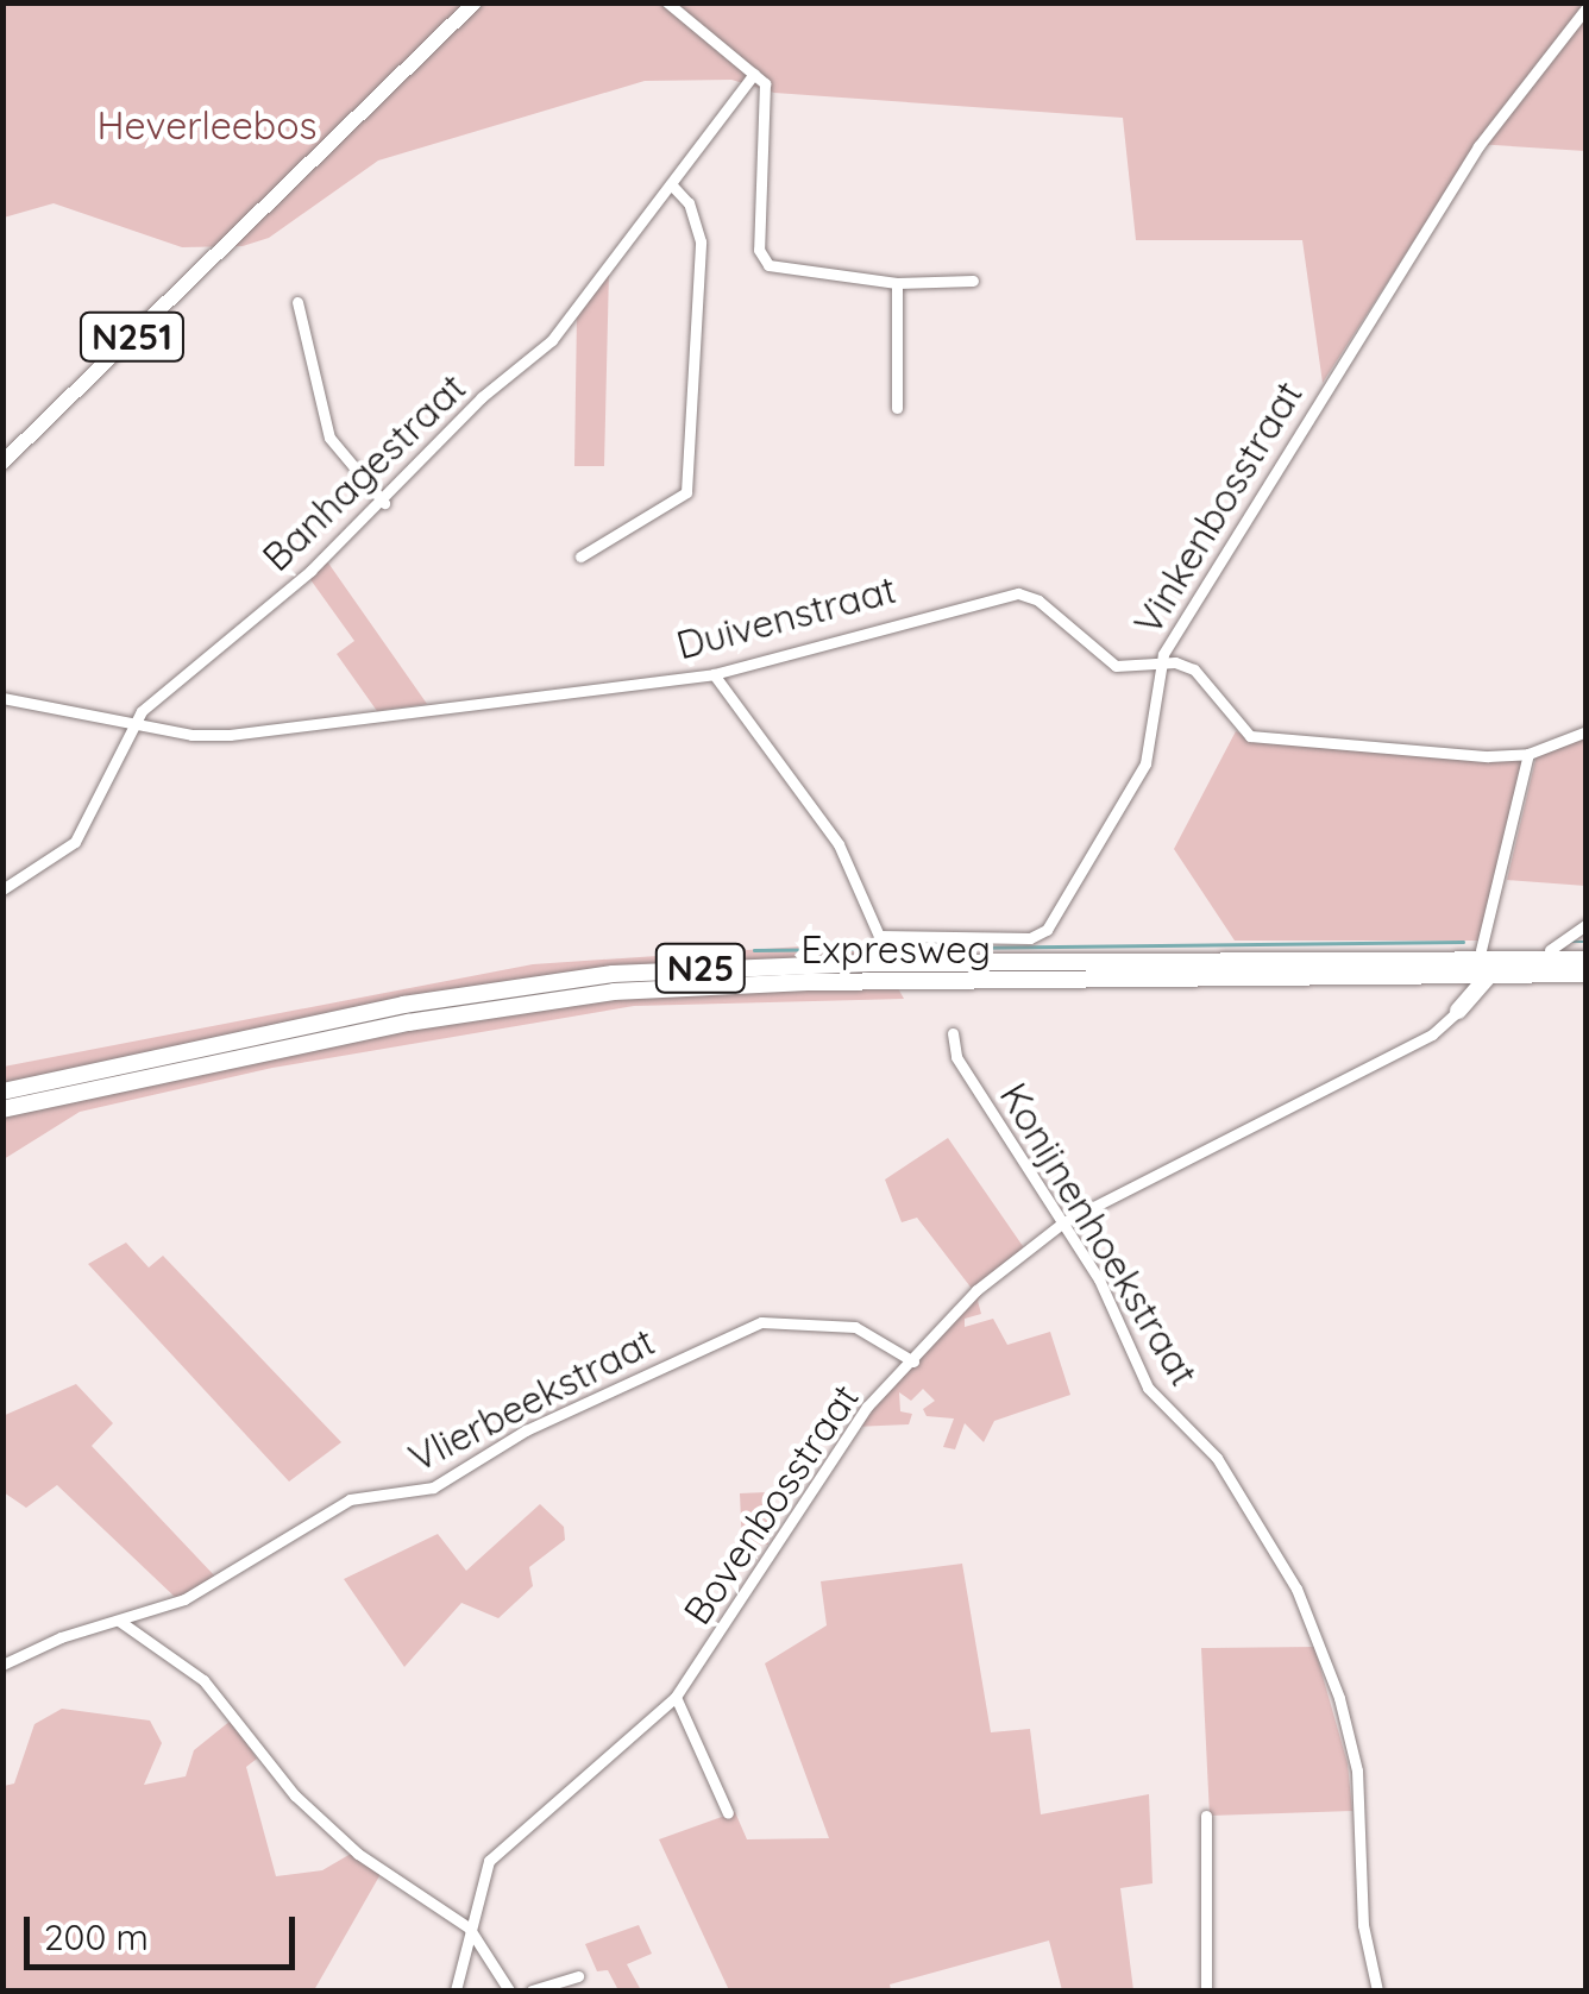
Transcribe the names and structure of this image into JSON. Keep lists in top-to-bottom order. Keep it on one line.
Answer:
{"streets":{"highway":["Expresweg","N25"],"main road":["N251"],"street":["Banhagestraat","Vinkenbosstraat","Duivenstraat","Konijnenhoekstraat","Vlierbeekstraat","Bovenbosstraat"]},"crossings":[["Banhagestraat","Duivenstraat"],["Vinkenbosstraat","Duivenstraat"],["Konijnenhoekstraat","Bovenbosstraat"],["Vlierbeekstraat","Bovenbosstraat"]],"parks":["Heverleebos"],"scale_bar":"200 m"}
